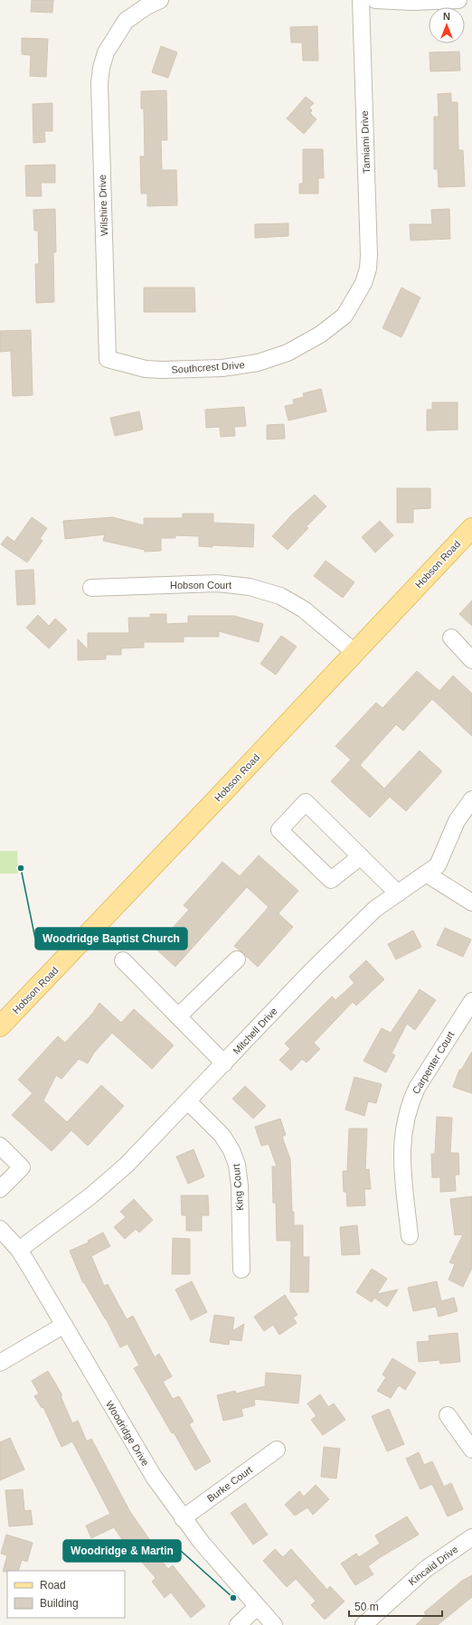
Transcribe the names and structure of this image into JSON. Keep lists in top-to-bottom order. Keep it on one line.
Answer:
{"streets":{"main road":["Hobson Road"],"street":["Tamiami Drive","Wilshire Drive","Southcrest Drive","Hobson Court","Mitchell Drive","Carpenter Court","King Court","Woodridge Drive","Burke Court","Kincaid Drive"]},"crossings":[["Tamiami Drive","Southcrest Drive"],["Wilshire Drive","Southcrest Drive"],["Hobson Road","Hobson Court"],["Mitchell Drive","King Court"],["Mitchell Drive","Woodridge Drive"],["Woodridge Drive","Burke Court"]],"places":["Woodridge Baptist Church","Woodridge & Martin"],"legend":["Road","Building"],"scale_bar":"50 m","north":"top"}
